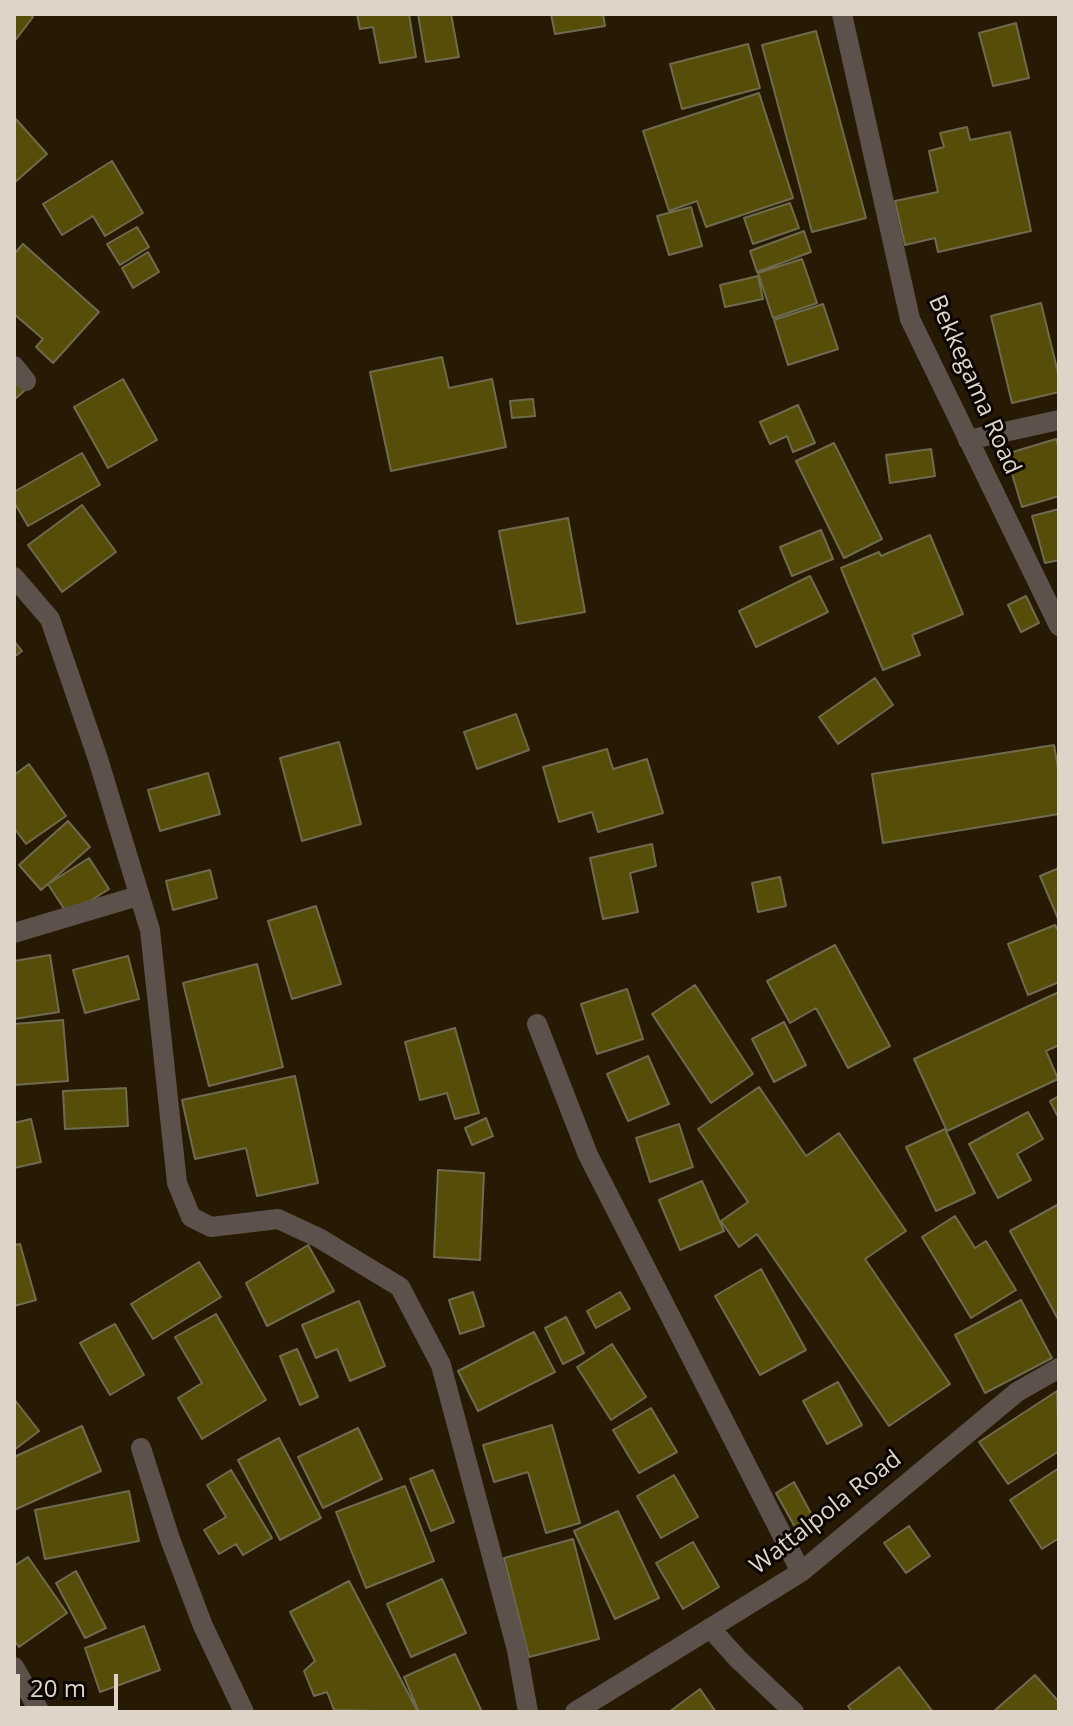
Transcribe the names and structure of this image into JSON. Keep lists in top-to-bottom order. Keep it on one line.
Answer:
{"streets":{"street":["Bekkegama Road","Wattalpola Road"]},"scale_bar":"20 m"}
